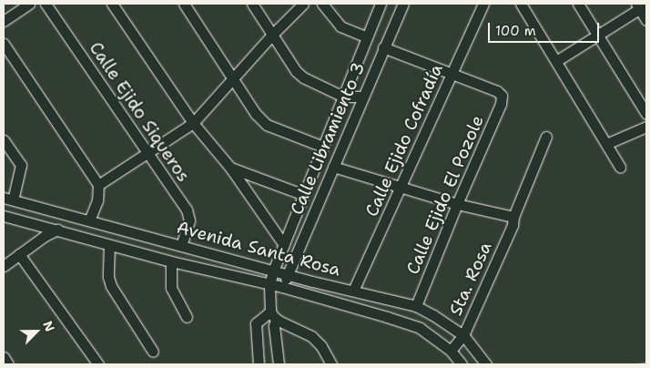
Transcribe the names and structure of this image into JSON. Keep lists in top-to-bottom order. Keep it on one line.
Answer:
{"streets":{"street":["Calle Ejido Siqueros","Calle Libramiento 3","Calle Ejido Cofradía","Calle Ejido El Pozole","Avenida Santa Rosa","Sta. Rosa"]},"crossings":[["Calle Ejido Siqueros","Avenida Santa Rosa"],["Calle Libramiento 3","Avenida Santa Rosa"],["Calle Ejido Cofradía","Calle Ejido El Pozole"],["Calle Ejido Cofradía","Avenida Santa Rosa"],["Calle Ejido El Pozole","Avenida Santa Rosa"],["Avenida Santa Rosa","Sta. Rosa"]],"scale_bar":"100 m","north":"top right"}
